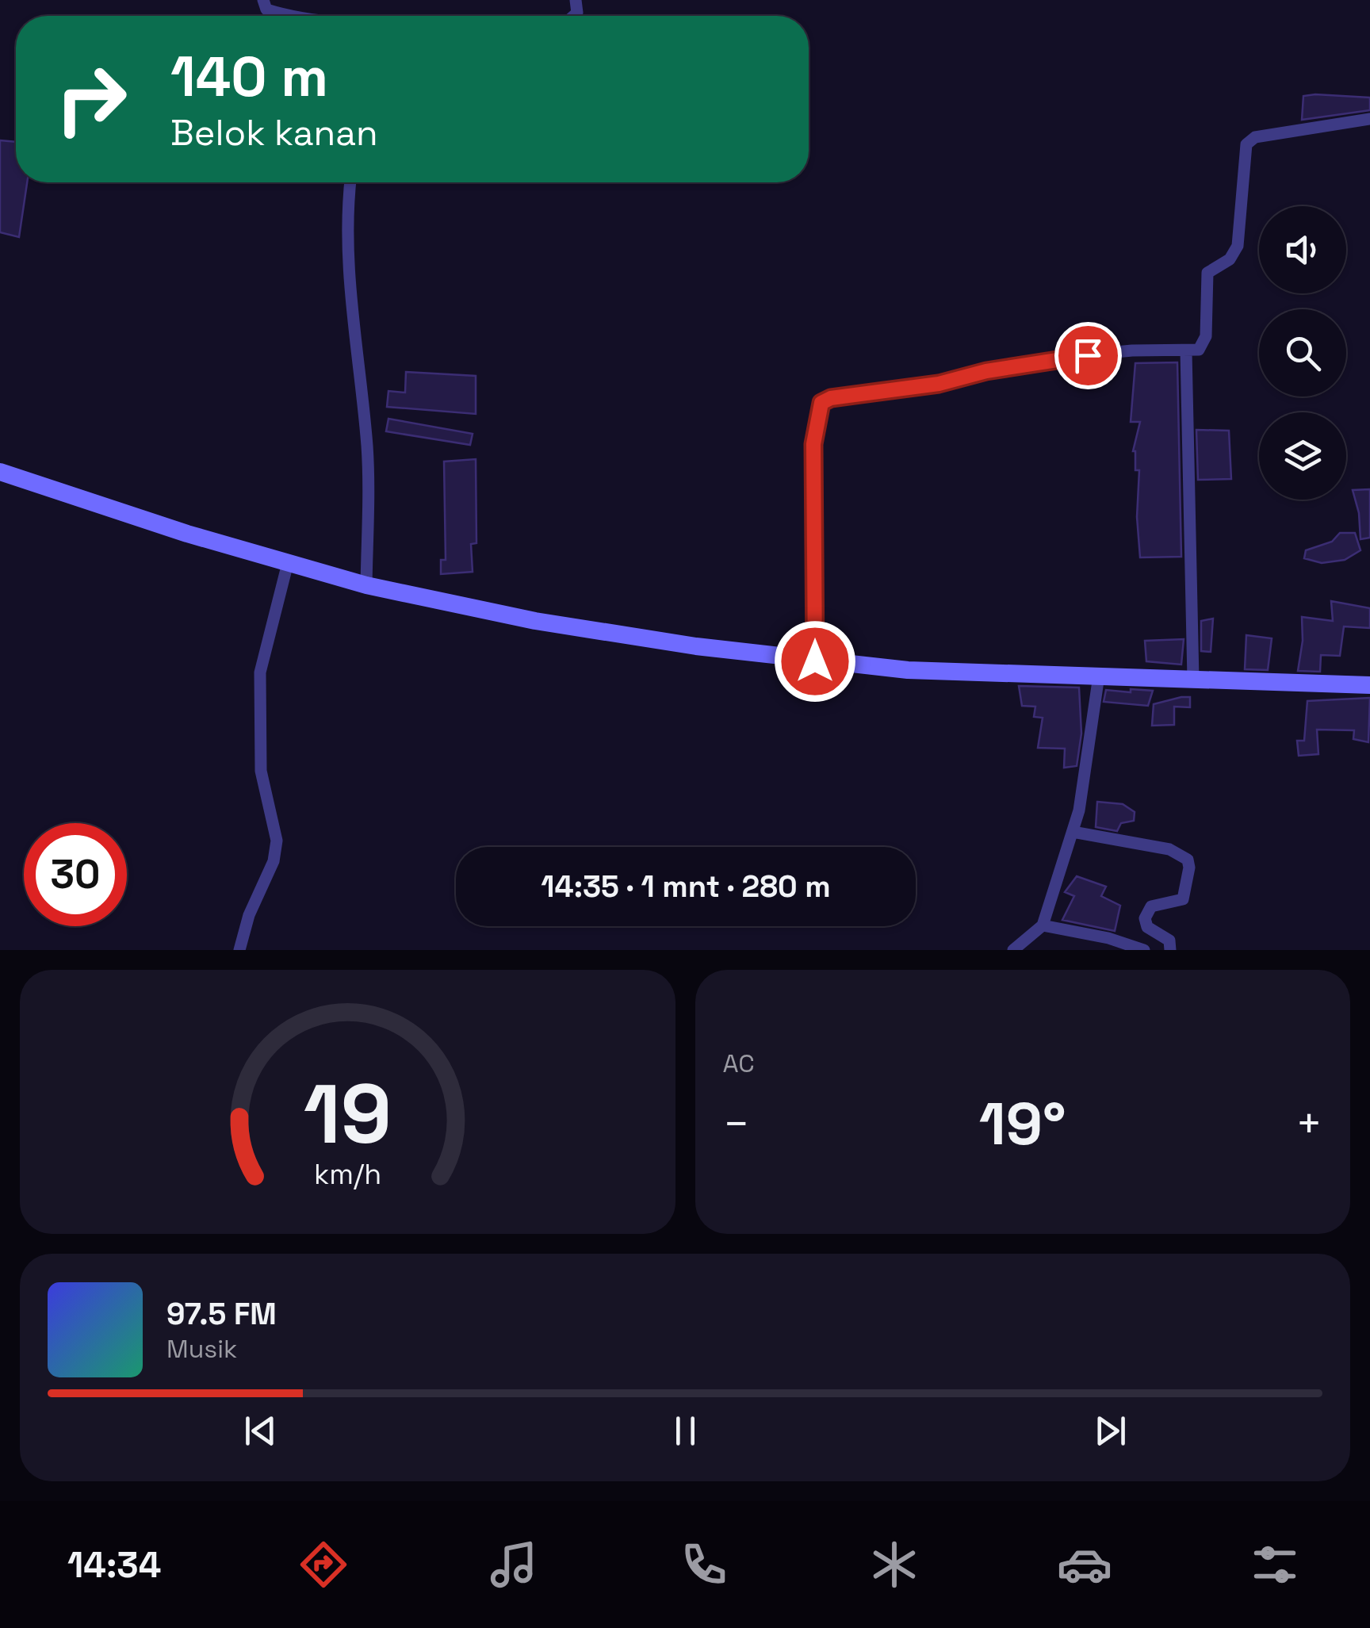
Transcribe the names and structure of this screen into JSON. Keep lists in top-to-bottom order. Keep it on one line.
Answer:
{"page":{"turn":["140 m","Belok kanan"],"limit":"30","trip":"14:35 · 1 mnt · 280 m","tile":"AC","heat":["−","19°","+"],"song":["97.5 FM","Musik"],"tabs":"14:34","gauge":["19","km/h"]}}
